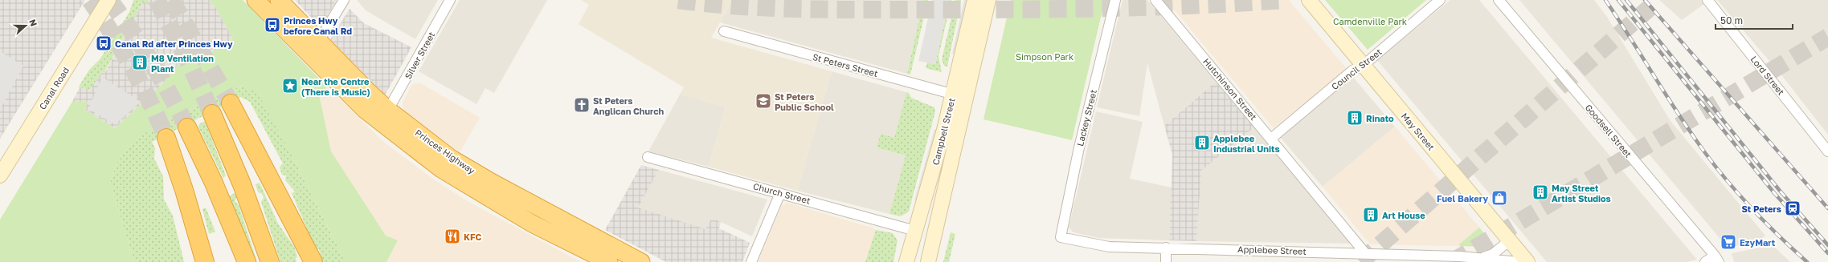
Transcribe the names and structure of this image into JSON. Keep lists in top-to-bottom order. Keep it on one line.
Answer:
{"streets":{"highway":["Princes Highway"],"main road":["Canal Road","Campbell Street","May Street"],"street":["Silver Street","St Peters Street","Council Street","Lord Street","Hutchinson Street","Lackey Street","Goodsell Street","Church Street","Applebee Street"]},"crossings":[["Silver Street","Princes Highway"],["St Peters Street","Campbell Street"],["Council Street","Hutchinson Street"],["Council Street","May Street"],["Hutchinson Street","Applebee Street"],["Lackey Street","Applebee Street"],["Campbell Street","Church Street"],["May Street","Applebee Street"]],"parks":["Camdenville Park","Simpson Park"],"places":{"bus stop":["Princes Hwy before Canal Rd","Canal Rd after Princes Hwy"],"building":["M8 Ventilation Plant","Rinato","Applebee Industrial Units","May Street Artist Studios","Art House"],"place":["Near the Centre (There is Music)"],"school or university":["St Peters Public School"],"church":["St Peters Anglican Church"],"shop":["Fuel Bakery"],"station":["St Peters"],"restaurant":["KFC"],"supermarket":["EzyMart"]},"scale_bar":"50 m","north":"right"}
